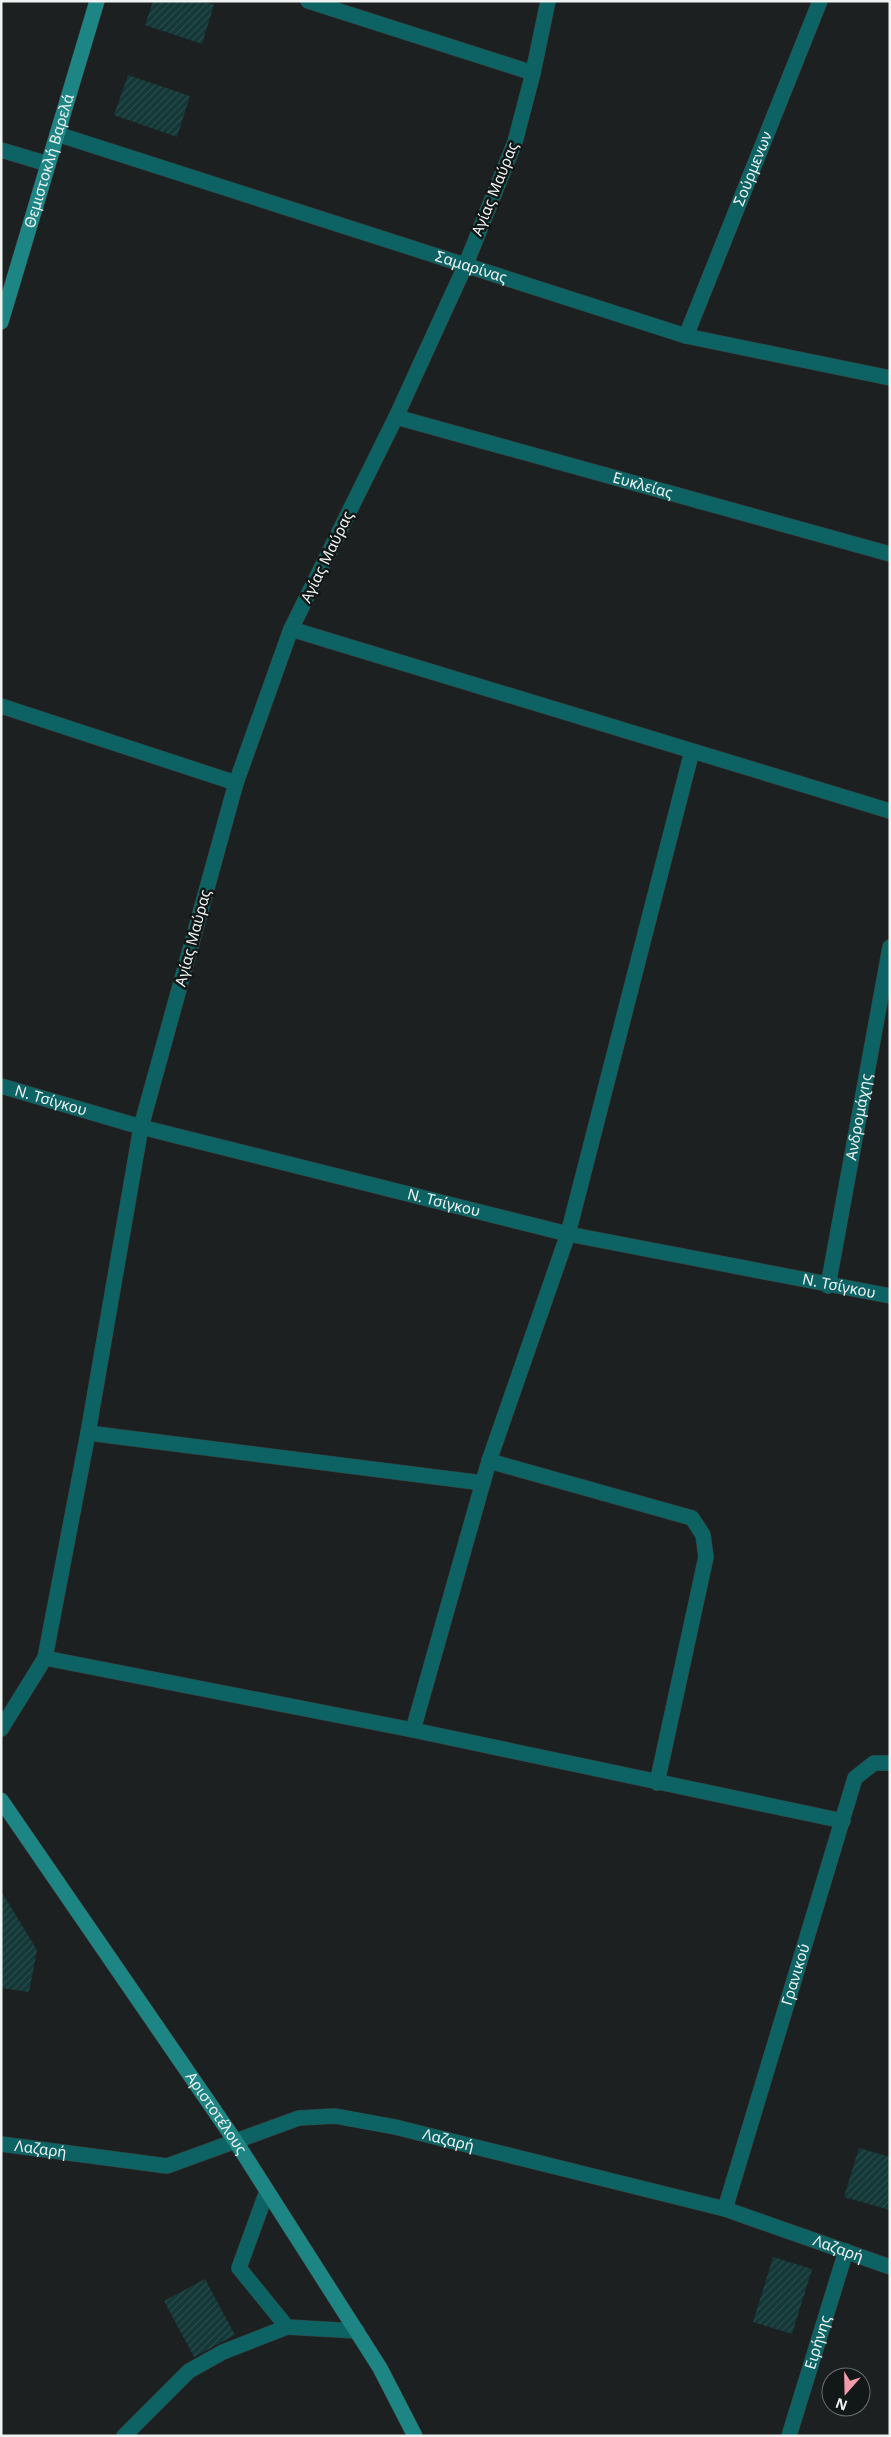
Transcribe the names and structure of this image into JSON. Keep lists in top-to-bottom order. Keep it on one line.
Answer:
{"streets":{"street":["Θεμιστοκλή Βαρελά","Σούρμενων","Αγίας Μαύρας","Σαμαρίνας","Ευκλείας","Ν. Τσίγκου","Ανδρομάχης","Γρανικού","Αριστοτέλους","Λαζαρή","Ειρήνης"]},"crossings":[["Θεμιστοκλή Βαρελά","Σαμαρίνας"],["Σούρμενων","Σαμαρίνας"],["Αγίας Μαύρας","Σαμαρίνας"],["Αγίας Μαύρας","Ευκλείας"],["Αγίας Μαύρας","Ν. Τσίγκου"],["Ν. Τσίγκου","Ανδρομάχης"],["Γρανικού","Λαζαρή"],["Αριστοτέλους","Λαζαρή"],["Λαζαρή","Ειρήνης"]],"north":"bottom"}
